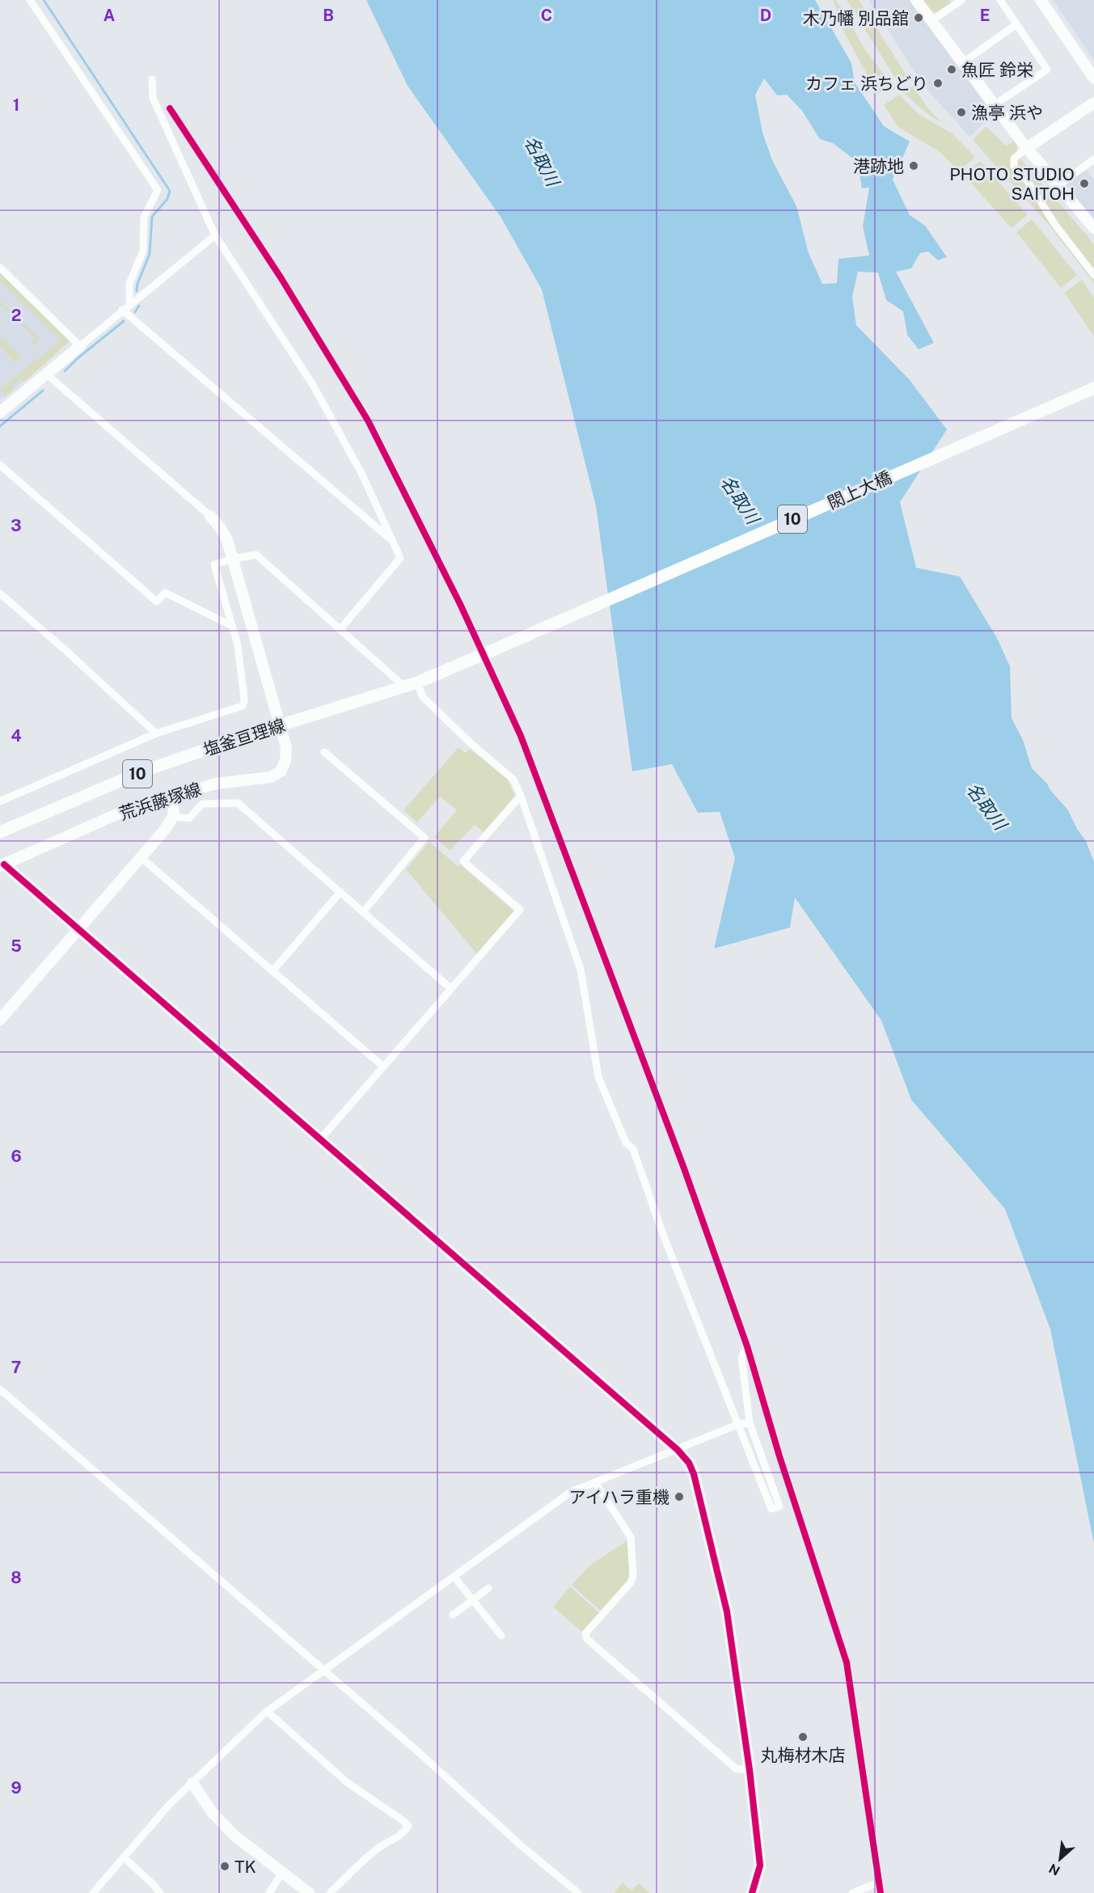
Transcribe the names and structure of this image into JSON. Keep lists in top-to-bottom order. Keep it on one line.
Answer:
{"streets":{"main road":["閖上大橋","10","塩釜亘理線"],"street":["荒浜藤塚線"]},"crossings":[["閖上大橋","塩釜亘理線"],["塩釜亘理線","荒浜藤塚線"]],"water":["名取川"],"places":["木乃幡 別品舘","魚匠 鈴栄","カフェ 浜ちどり","漁亭 浜や","港跡地","PHOTO STUDIO SAITOH","アイハラ重機","丸梅材木店","TK"],"north":"bottom left","grid":{"columns":["A","B","C","D","E"],"rows":["1","2","3","4","5","6","7","8","9"]}}
